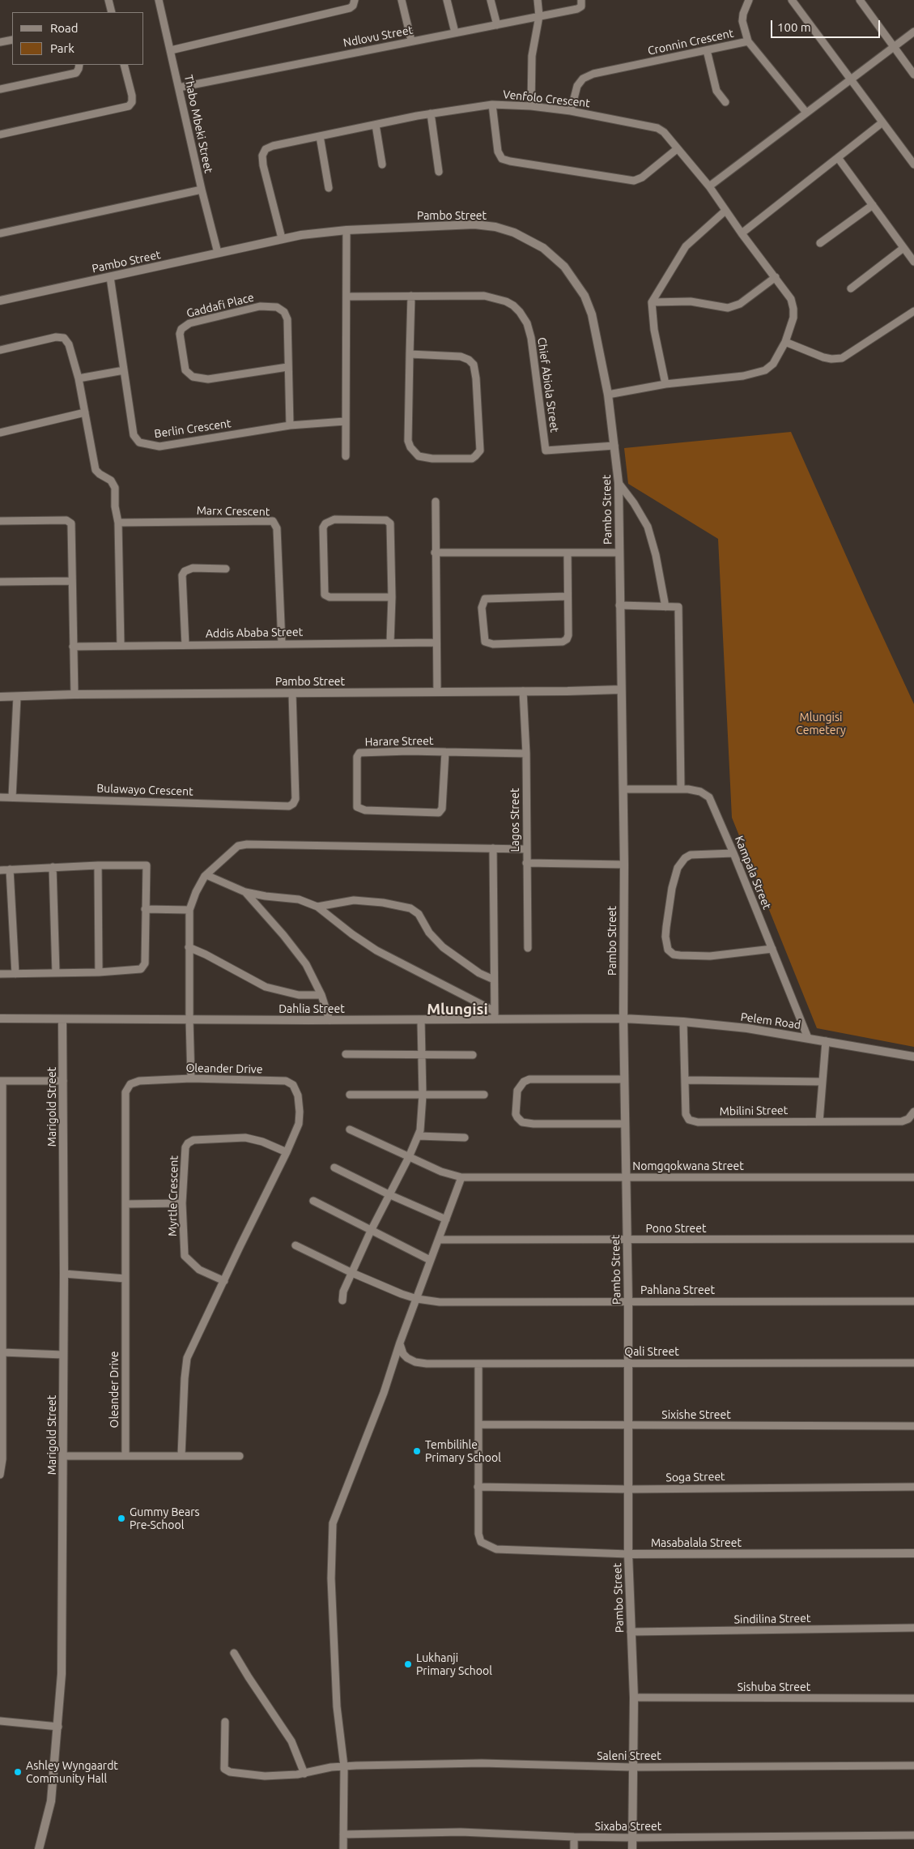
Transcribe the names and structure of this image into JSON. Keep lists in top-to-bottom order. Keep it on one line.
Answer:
{"streets":{"street":["Ndlovu Street","Cronnin Crescent","Venfolo Crescent","Thabo Mbeki Street","Pambo Street","Gaddafi Place","Chief Abiola Street","Berlin Crescent","Marx Crescent","Addis Ababa Street","Harare Street","Bulawayo Crescent","Lagos Street","Kampala Street","Dahlia Street","Pelem Road","Oleander Drive","Marigold Street","Mbilini Street","Nomgqokwana Street","Myrtle Crescent","Pono Street","Pahlana Street","Qali Street","Sixishe Street","Soga Street","Masabalala Street","Sindilina Street","Sishuba Street","Saleni Street","Sixaba Street"]},"crossings":[["Ndlovu Street","Thabo Mbeki Street"],["Cronnin Crescent","Venfolo Crescent"],["Venfolo Crescent","Pambo Street"],["Thabo Mbeki Street","Pambo Street"],["Pambo Street","Chief Abiola Street"],["Pambo Street","Berlin Crescent"],["Pambo Street","Bulawayo Crescent"],["Pambo Street","Lagos Street"],["Pambo Street","Kampala Street"],["Pambo Street","Dahlia Street"],["Pambo Street","Pelem Road"],["Pambo Street","Nomgqokwana Street"],["Pambo Street","Pono Street"],["Pambo Street","Pahlana Street"],["Pambo Street","Qali Street"],["Pambo Street","Sixishe Street"],["Pambo Street","Soga Street"],["Pambo Street","Masabalala Street"],["Pambo Street","Sindilina Street"],["Pambo Street","Sishuba Street"],["Pambo Street","Saleni Street"],["Pambo Street","Sixaba Street"],["Gaddafi Place","Berlin Crescent"],["Marx Crescent","Addis Ababa Street"],["Harare Street","Lagos Street"],["Kampala Street","Pelem Road"],["Dahlia Street","Pelem Road"],["Dahlia Street","Marigold Street"],["Pelem Road","Mbilini Street"],["Oleander Drive","Myrtle Crescent"],["Soga Street","Masabalala Street"]],"districts":["Mlungisi"],"parks":["Mlungisi Cemetery"],"places":["Tembilihle Primary School","Gummy Bears Pre-School","Lukhanji Primary School","Ashley Wyngaardt Community Hall"],"legend":["Road","Park"],"scale_bar":"100 m"}
